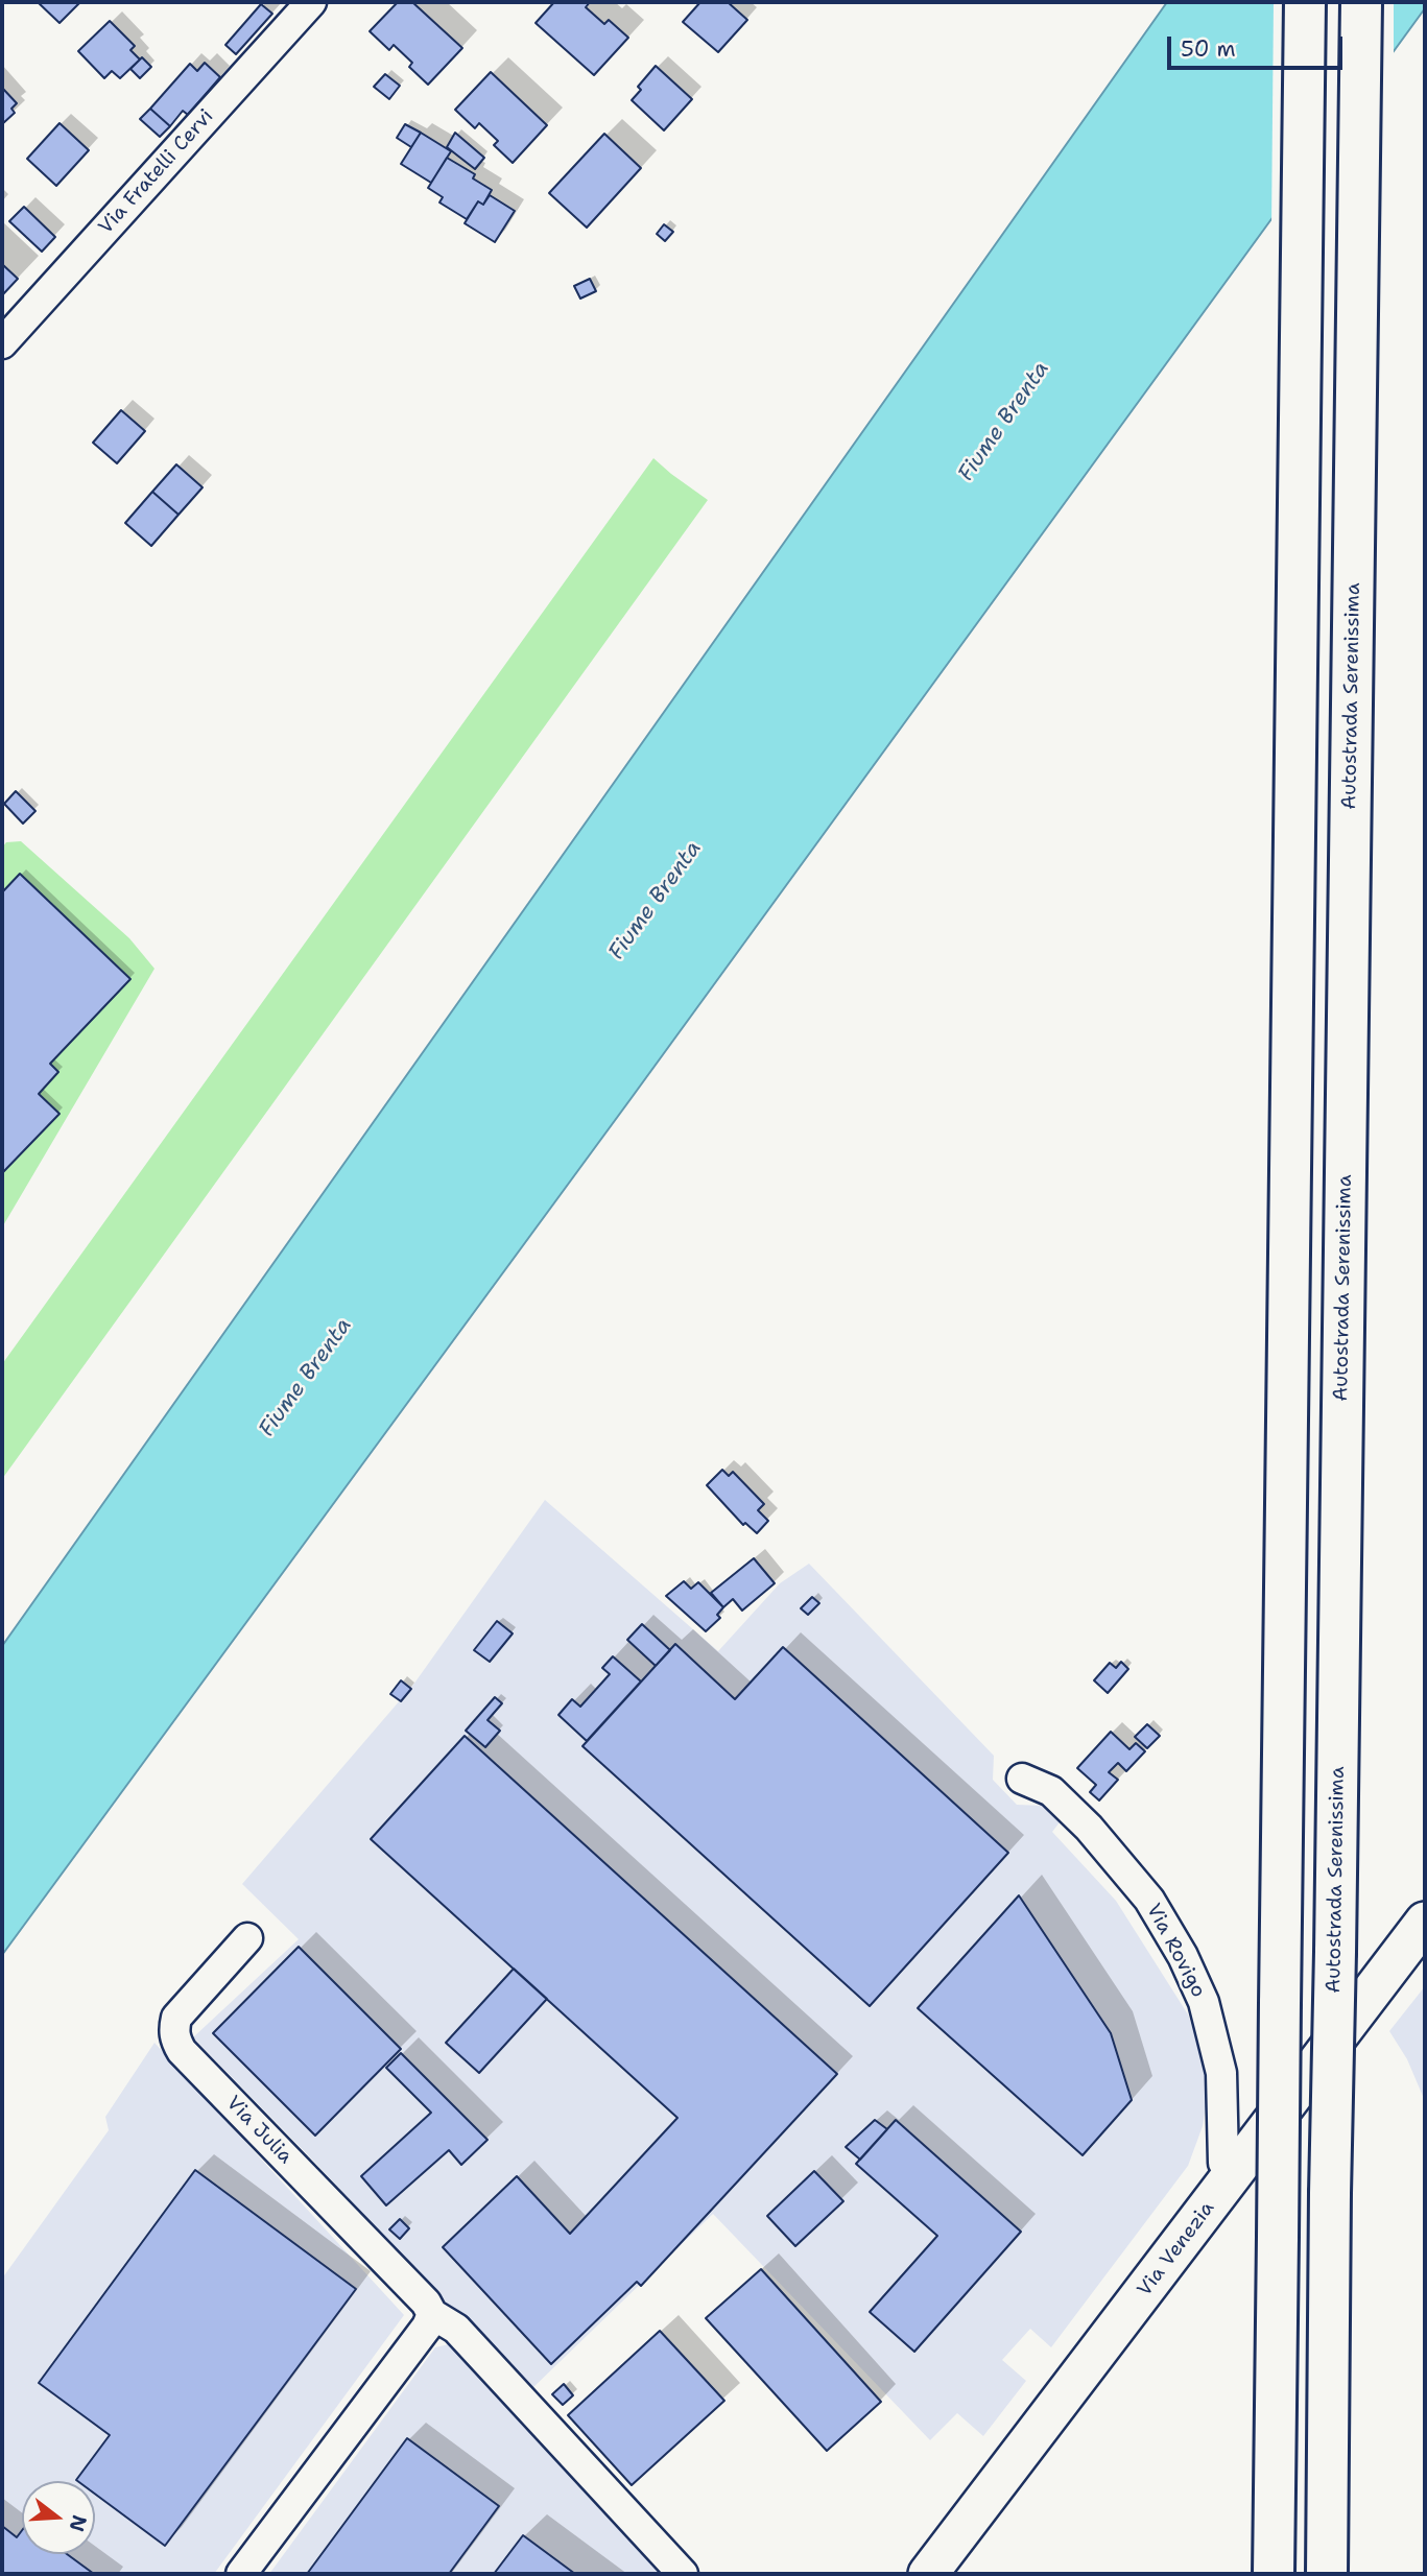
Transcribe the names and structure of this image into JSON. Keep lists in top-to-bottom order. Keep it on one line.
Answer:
{"streets":{"highway":["Autostrada Serenissima"],"main road":["Via Venezia"],"street":["Via Fratelli Cervi","Via Rovigo","Via Julia"]},"crossings":[["Via Rovigo","Via Venezia"]],"water":["Fiume Brenta"],"scale_bar":"50 m","north":"right"}
